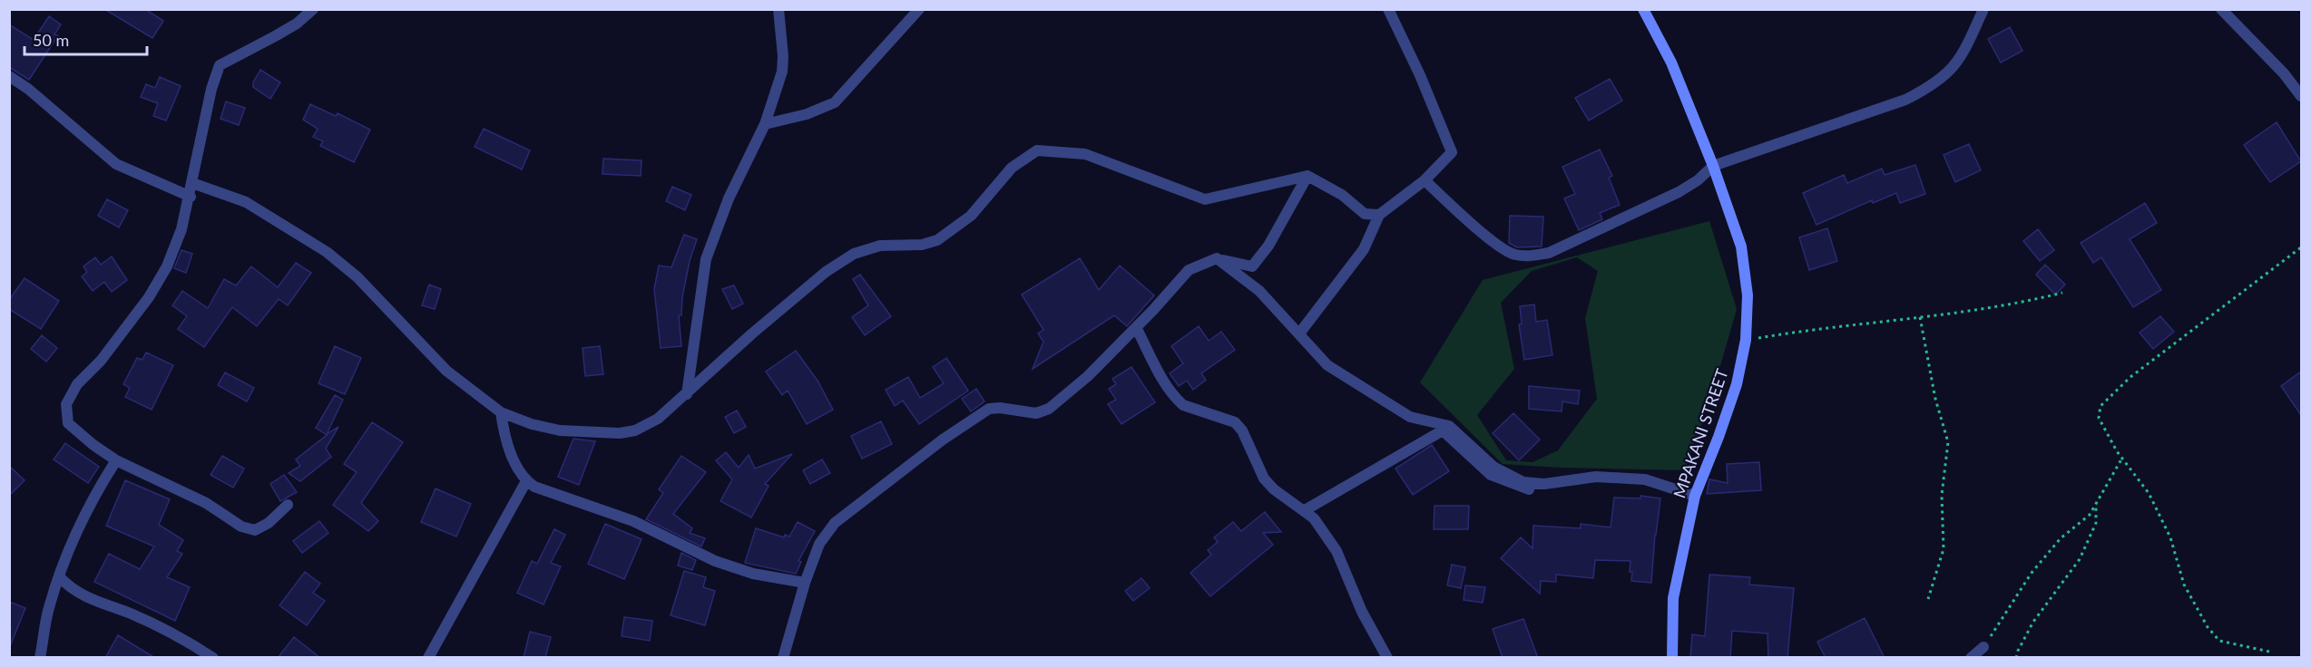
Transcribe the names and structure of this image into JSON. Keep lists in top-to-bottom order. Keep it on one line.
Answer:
{"streets":{"street":["MPAKANI STREET"]},"scale_bar":"50 m"}
